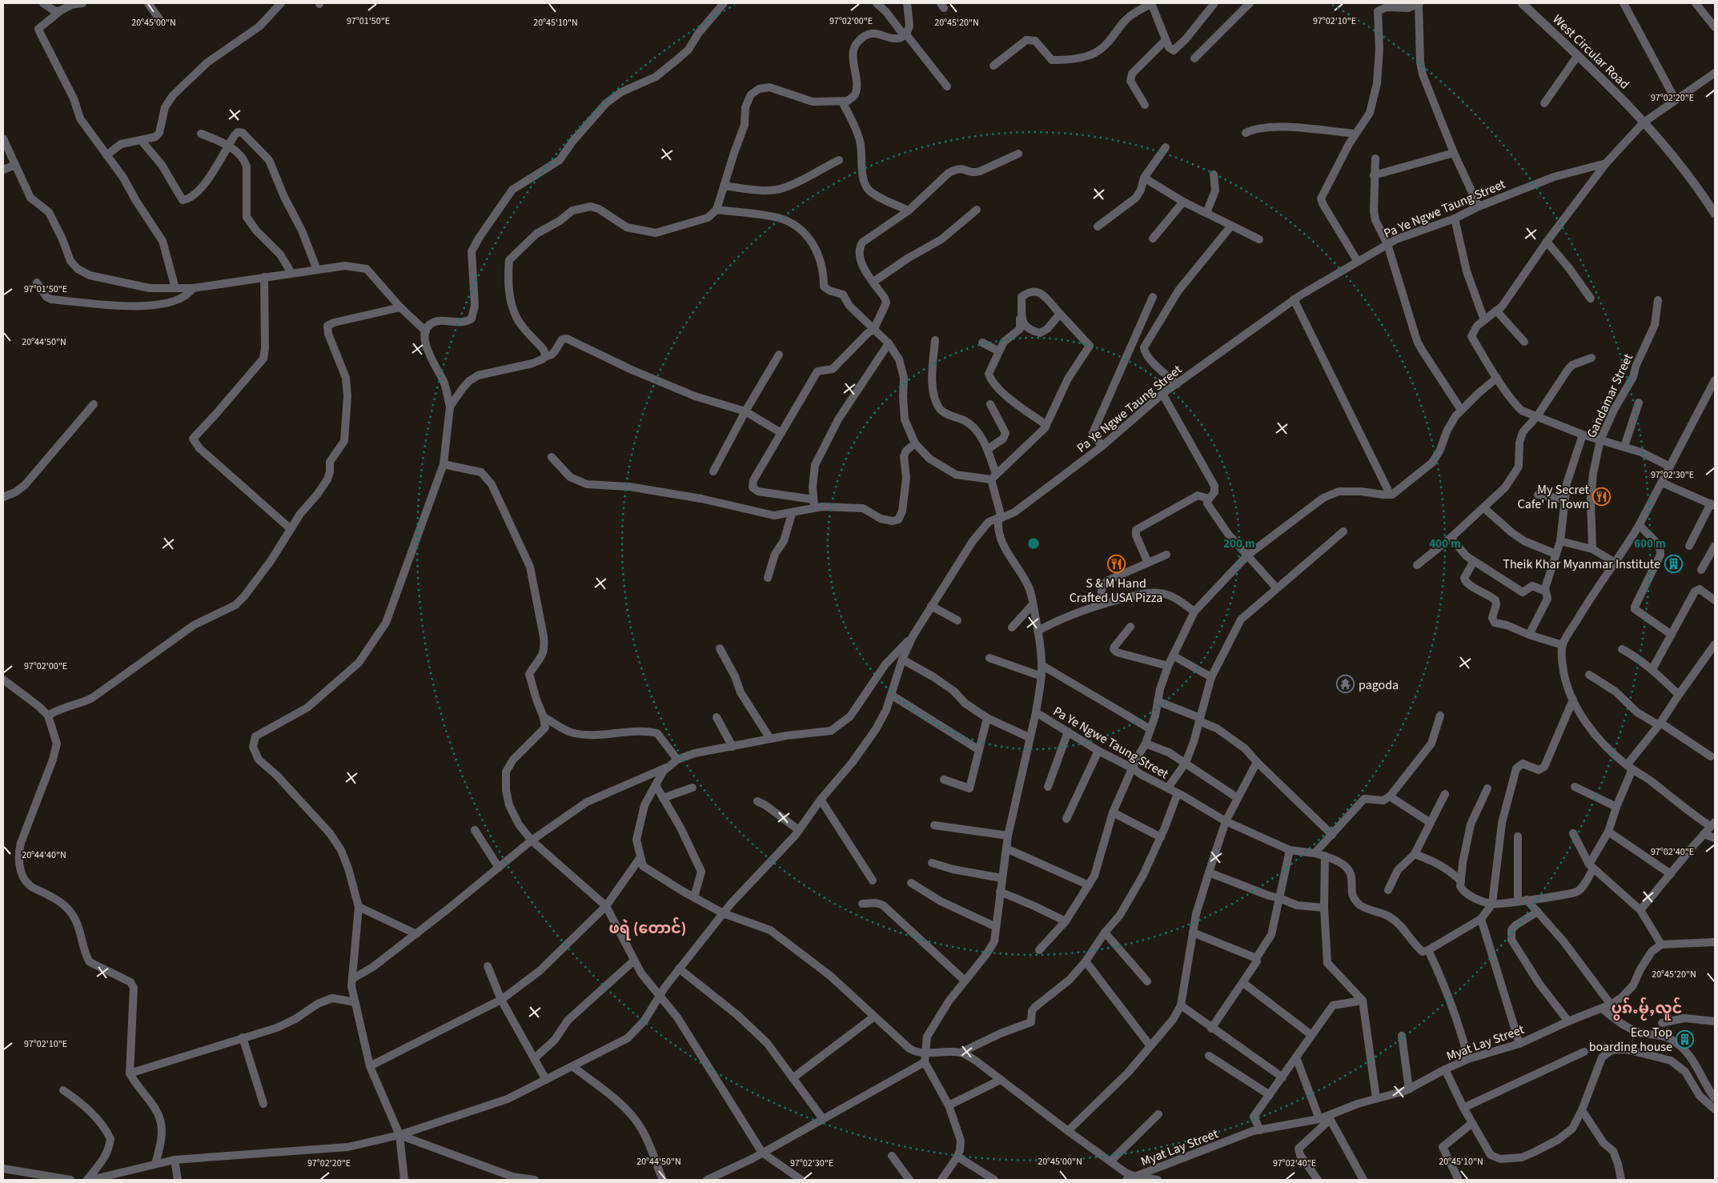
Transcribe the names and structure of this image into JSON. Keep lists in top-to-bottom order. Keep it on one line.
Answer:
{"streets":{"street":["West Circular Road","Pa Ye Ngwe Taung Street","Gandamar Street","Myat Lay Street"]},"districts":["ဖရဲ (တောင်)","ပွၵ်ႉမႂ်ႇလူင်"],"places":{"restaurant":["My Secret Cafe' In Town","S & M Hand Crafted USA Pizza"],"building":["Theik Khar Myanmar Institute","Eco Top boarding house"],"temple":["pagoda"]},"coordinates":["97°01'50\"E","97°02'00\"E","97°02'10\"E","20°45'00\"N","20°45'10\"N","20°45'20\"N","97°02'20\"E","20°44'50\"N","97°02'30\"E","97°02'40\"E","20°44'40\"N"],"rings":["200 m","400 m","600 m"]}
